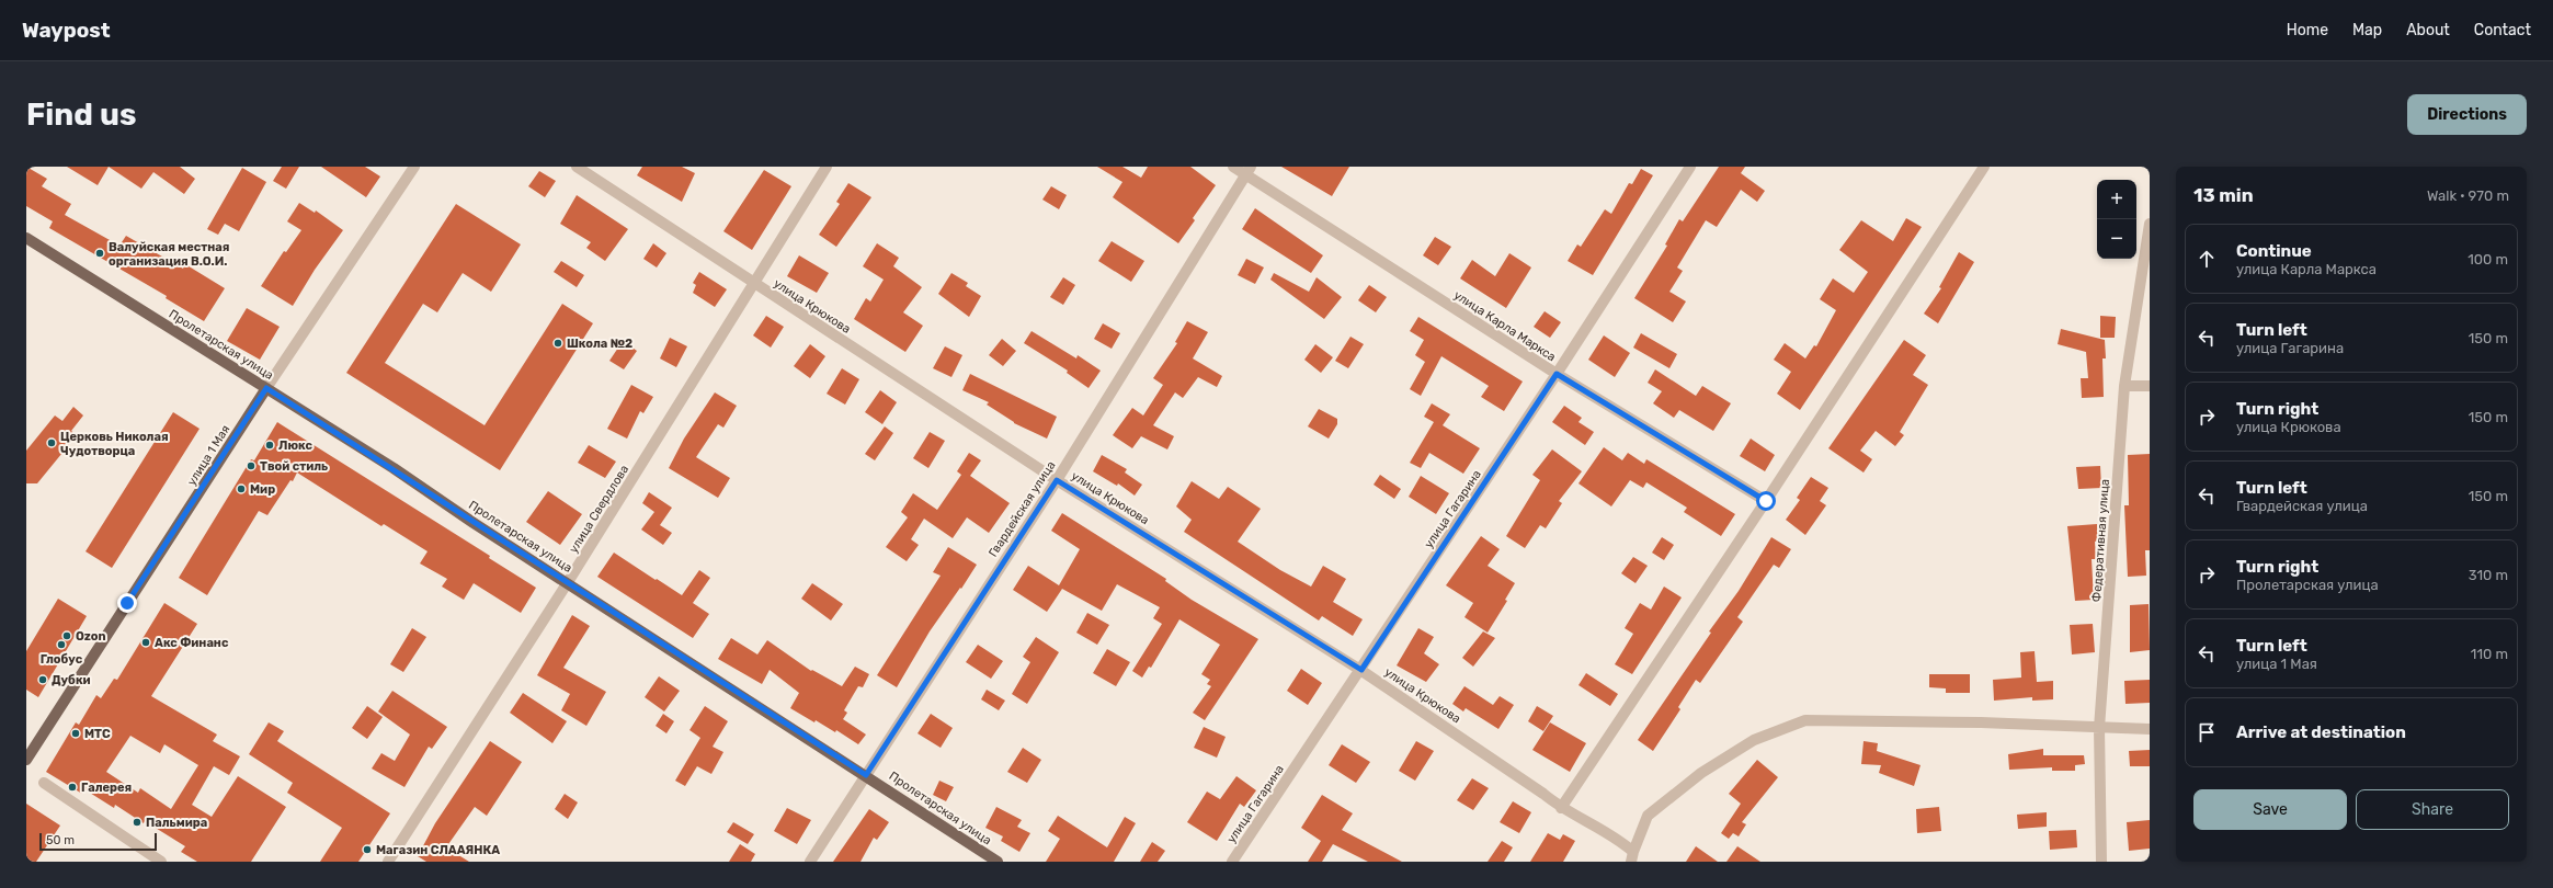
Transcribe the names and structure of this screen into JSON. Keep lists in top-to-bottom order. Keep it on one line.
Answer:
{"streets":{"main road":["Пролетарская улица","улица 1 Мая"],"street":["улица Крюкова","улица Карла Маркса","улица Свердлова","Гвардейская улица","улица Гагарина","Федеративная улица"]},"crossings":[["улица Крюкова","улица Свердлова"],["улица Крюкова","Гвардейская улица"],["улица Крюкова","улица Гагарина"],["улица Карла Маркса","Гвардейская улица"],["улица Карла Маркса","улица Гагарина"],["Пролетарская улица","улица 1 Мая"],["Пролетарская улица","улица Свердлова"],["Пролетарская улица","Гвардейская улица"]],"places":["Валуйская местная организация В.О.И.","Школа №2","Церковь Николая Чудотворца","Люкс","Твой стиль","Мир","Ozon","Акс Финанс","Глобус","Дубки","МТС","Галерея","Пальмира","Магазин СЛААЯНКА"],"scale_bar":"50 m","page":{"header":"Waypost","nav":["Home","Map","About","Contact"],"buttons":["Directions",["Save","Share"]],"title":"Find us","heading":["13 min","Walk · 970 m"],"map_buttons":["+","−"],"list":[["Continue","улица Карла Маркса","100 m"],["Turn left","улица Гагарина","150 m"],["Turn right","улица Крюкова","150 m"],["Turn left","Гвардейская улица","150 m"],["Turn right","Пролетарская улица","310 m"],["Turn left","улица 1 Мая","110 m"],"Arrive at destination"],"scale":"50 m"}}
